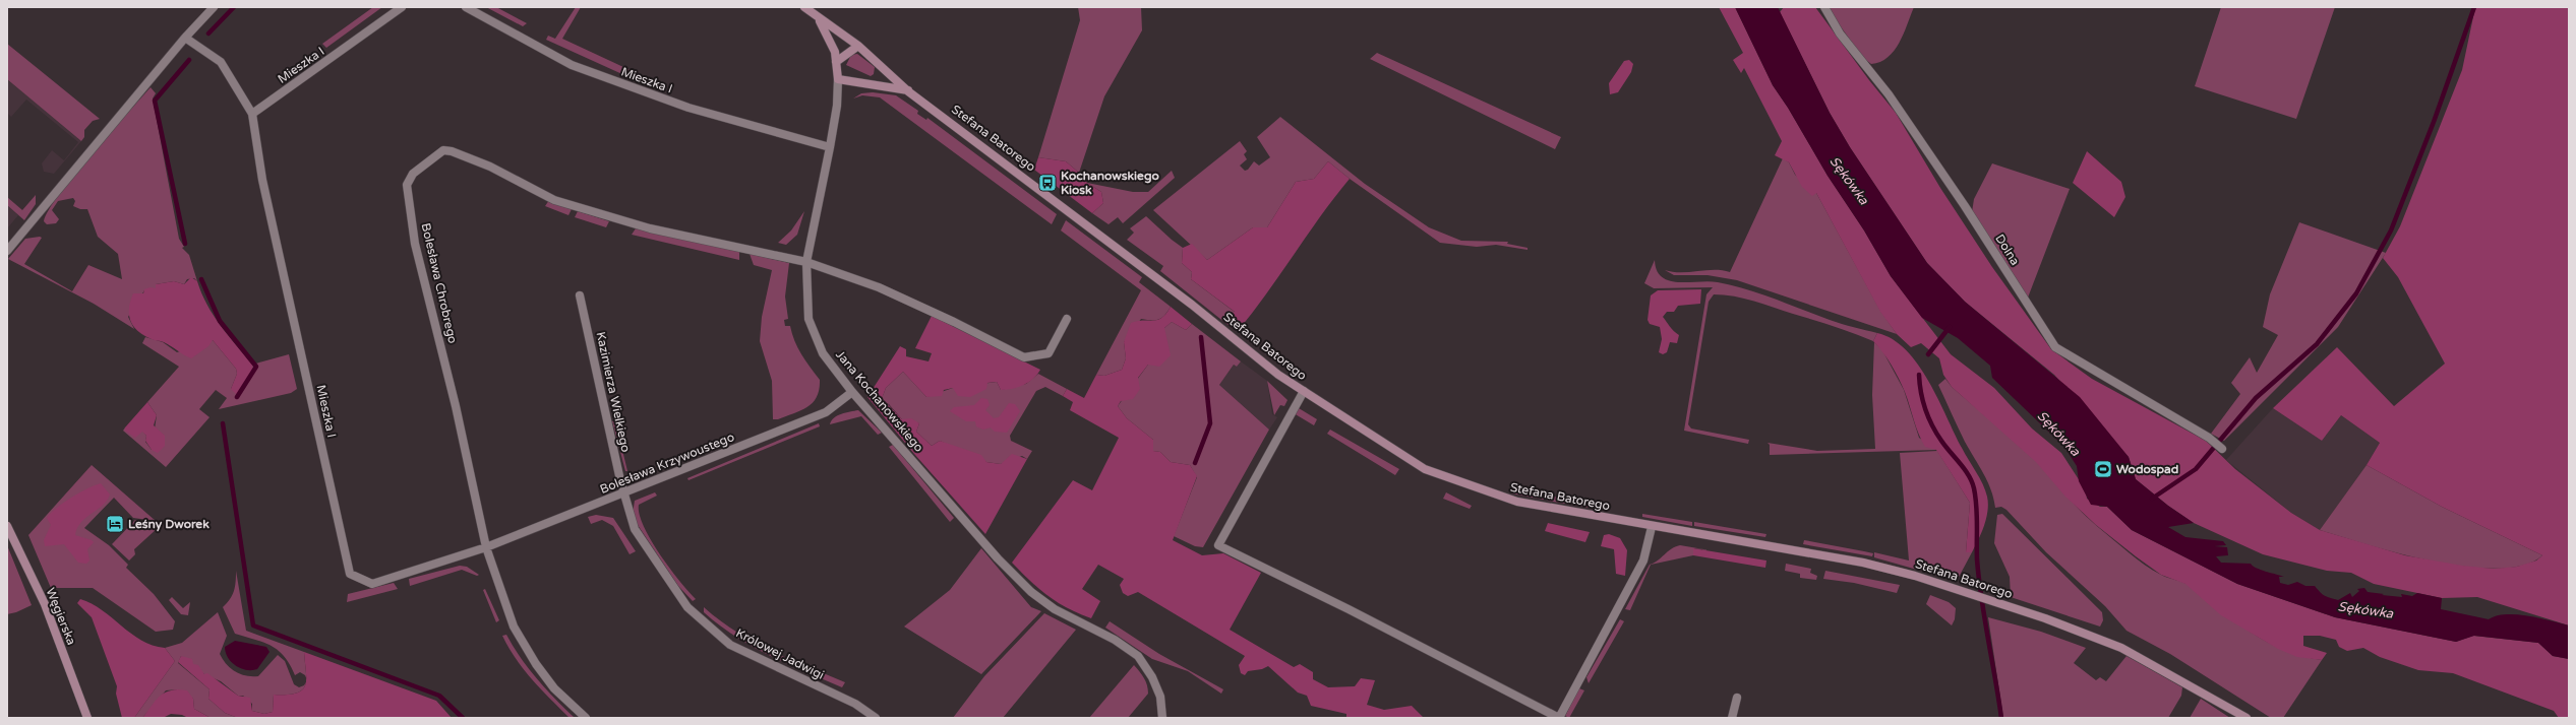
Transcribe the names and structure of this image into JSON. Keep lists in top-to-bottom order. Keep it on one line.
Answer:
{"streets":{"street":["Mieszka I","Stefana Batorego","Dolna","Bolesława Chrobrego","Kazimierza Wielkiego","Jana Kochanowskiego","Bolesława Krzywoustego","Węgierska","Królowej Jadwigi"]},"crossings":[["Mieszka I","Bolesława Chrobrego"],["Mieszka I","Jana Kochanowskiego"],["Mieszka I","Bolesława Krzywoustego"],["Stefana Batorego","Jana Kochanowskiego"],["Bolesława Chrobrego","Jana Kochanowskiego"],["Bolesława Chrobrego","Bolesława Krzywoustego"],["Kazimierza Wielkiego","Bolesława Krzywoustego"],["Kazimierza Wielkiego","Królowej Jadwigi"],["Jana Kochanowskiego","Bolesława Krzywoustego"],["Bolesława Krzywoustego","Królowej Jadwigi"]],"water":["Sękówka"],"places":{"bus stop":["Kochanowskiego Kiosk"],"sports":["Wodospad"],"hotel":["Leśny Dworek"]}}
